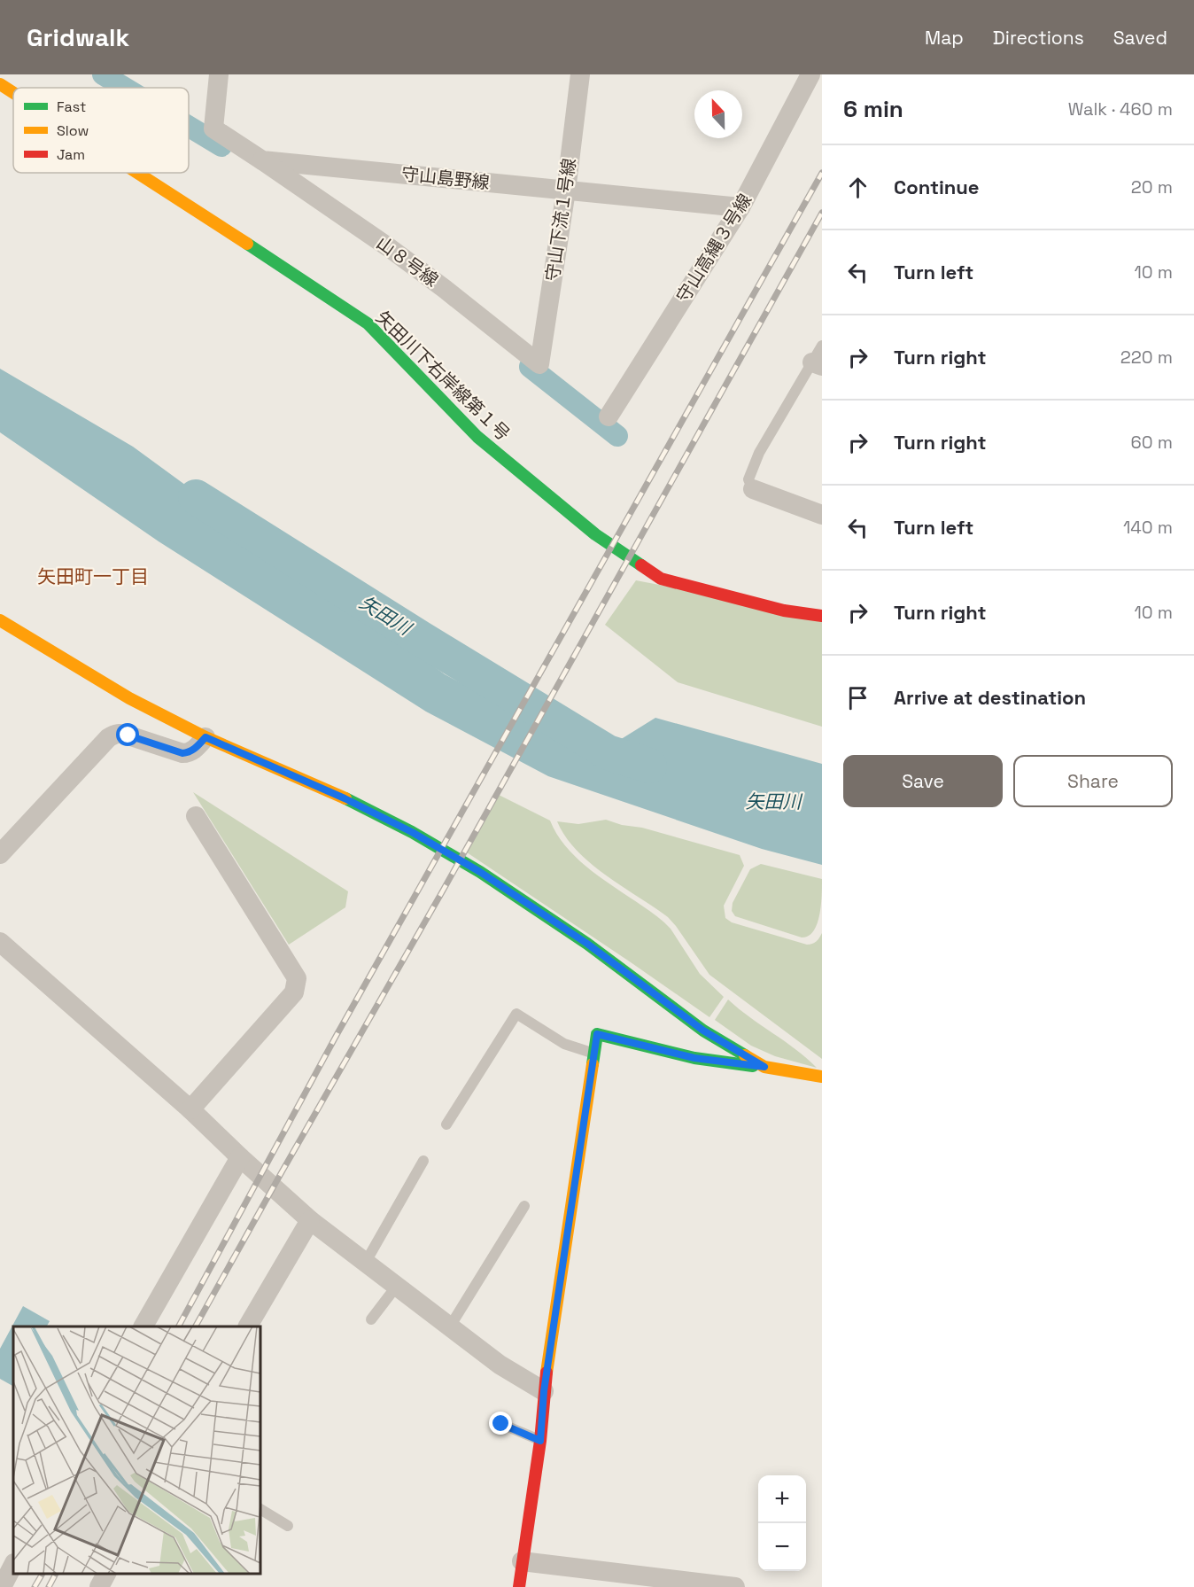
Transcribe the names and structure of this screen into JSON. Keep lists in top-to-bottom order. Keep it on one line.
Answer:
{"streets":{"street":["守山島野線","守山下流１号線","守山高縄３号線","山８号線","矢田川下右岸線第１号"]},"crossings":[["守山島野線","守山下流１号線"],["守山島野線","守山高縄３号線"],["守山島野線","山８号線"],["守山下流１号線","山８号線"]],"districts":["矢田町一丁目"],"water":["矢田川"],"legend":["Fast","Slow","Jam"],"north":"top","page":{"header":"Gridwalk","nav":["Map","Directions","Saved"],"heading":["6 min","Walk · 460 m"],"list":[["Continue","20 m"],["Turn left","10 m"],["Turn right","220 m"],["Turn right","60 m"],["Turn left","140 m"],["Turn right","10 m"],"Arrive at destination"],"buttons":["Save","Share"],"map_buttons":["+","−"]}}
